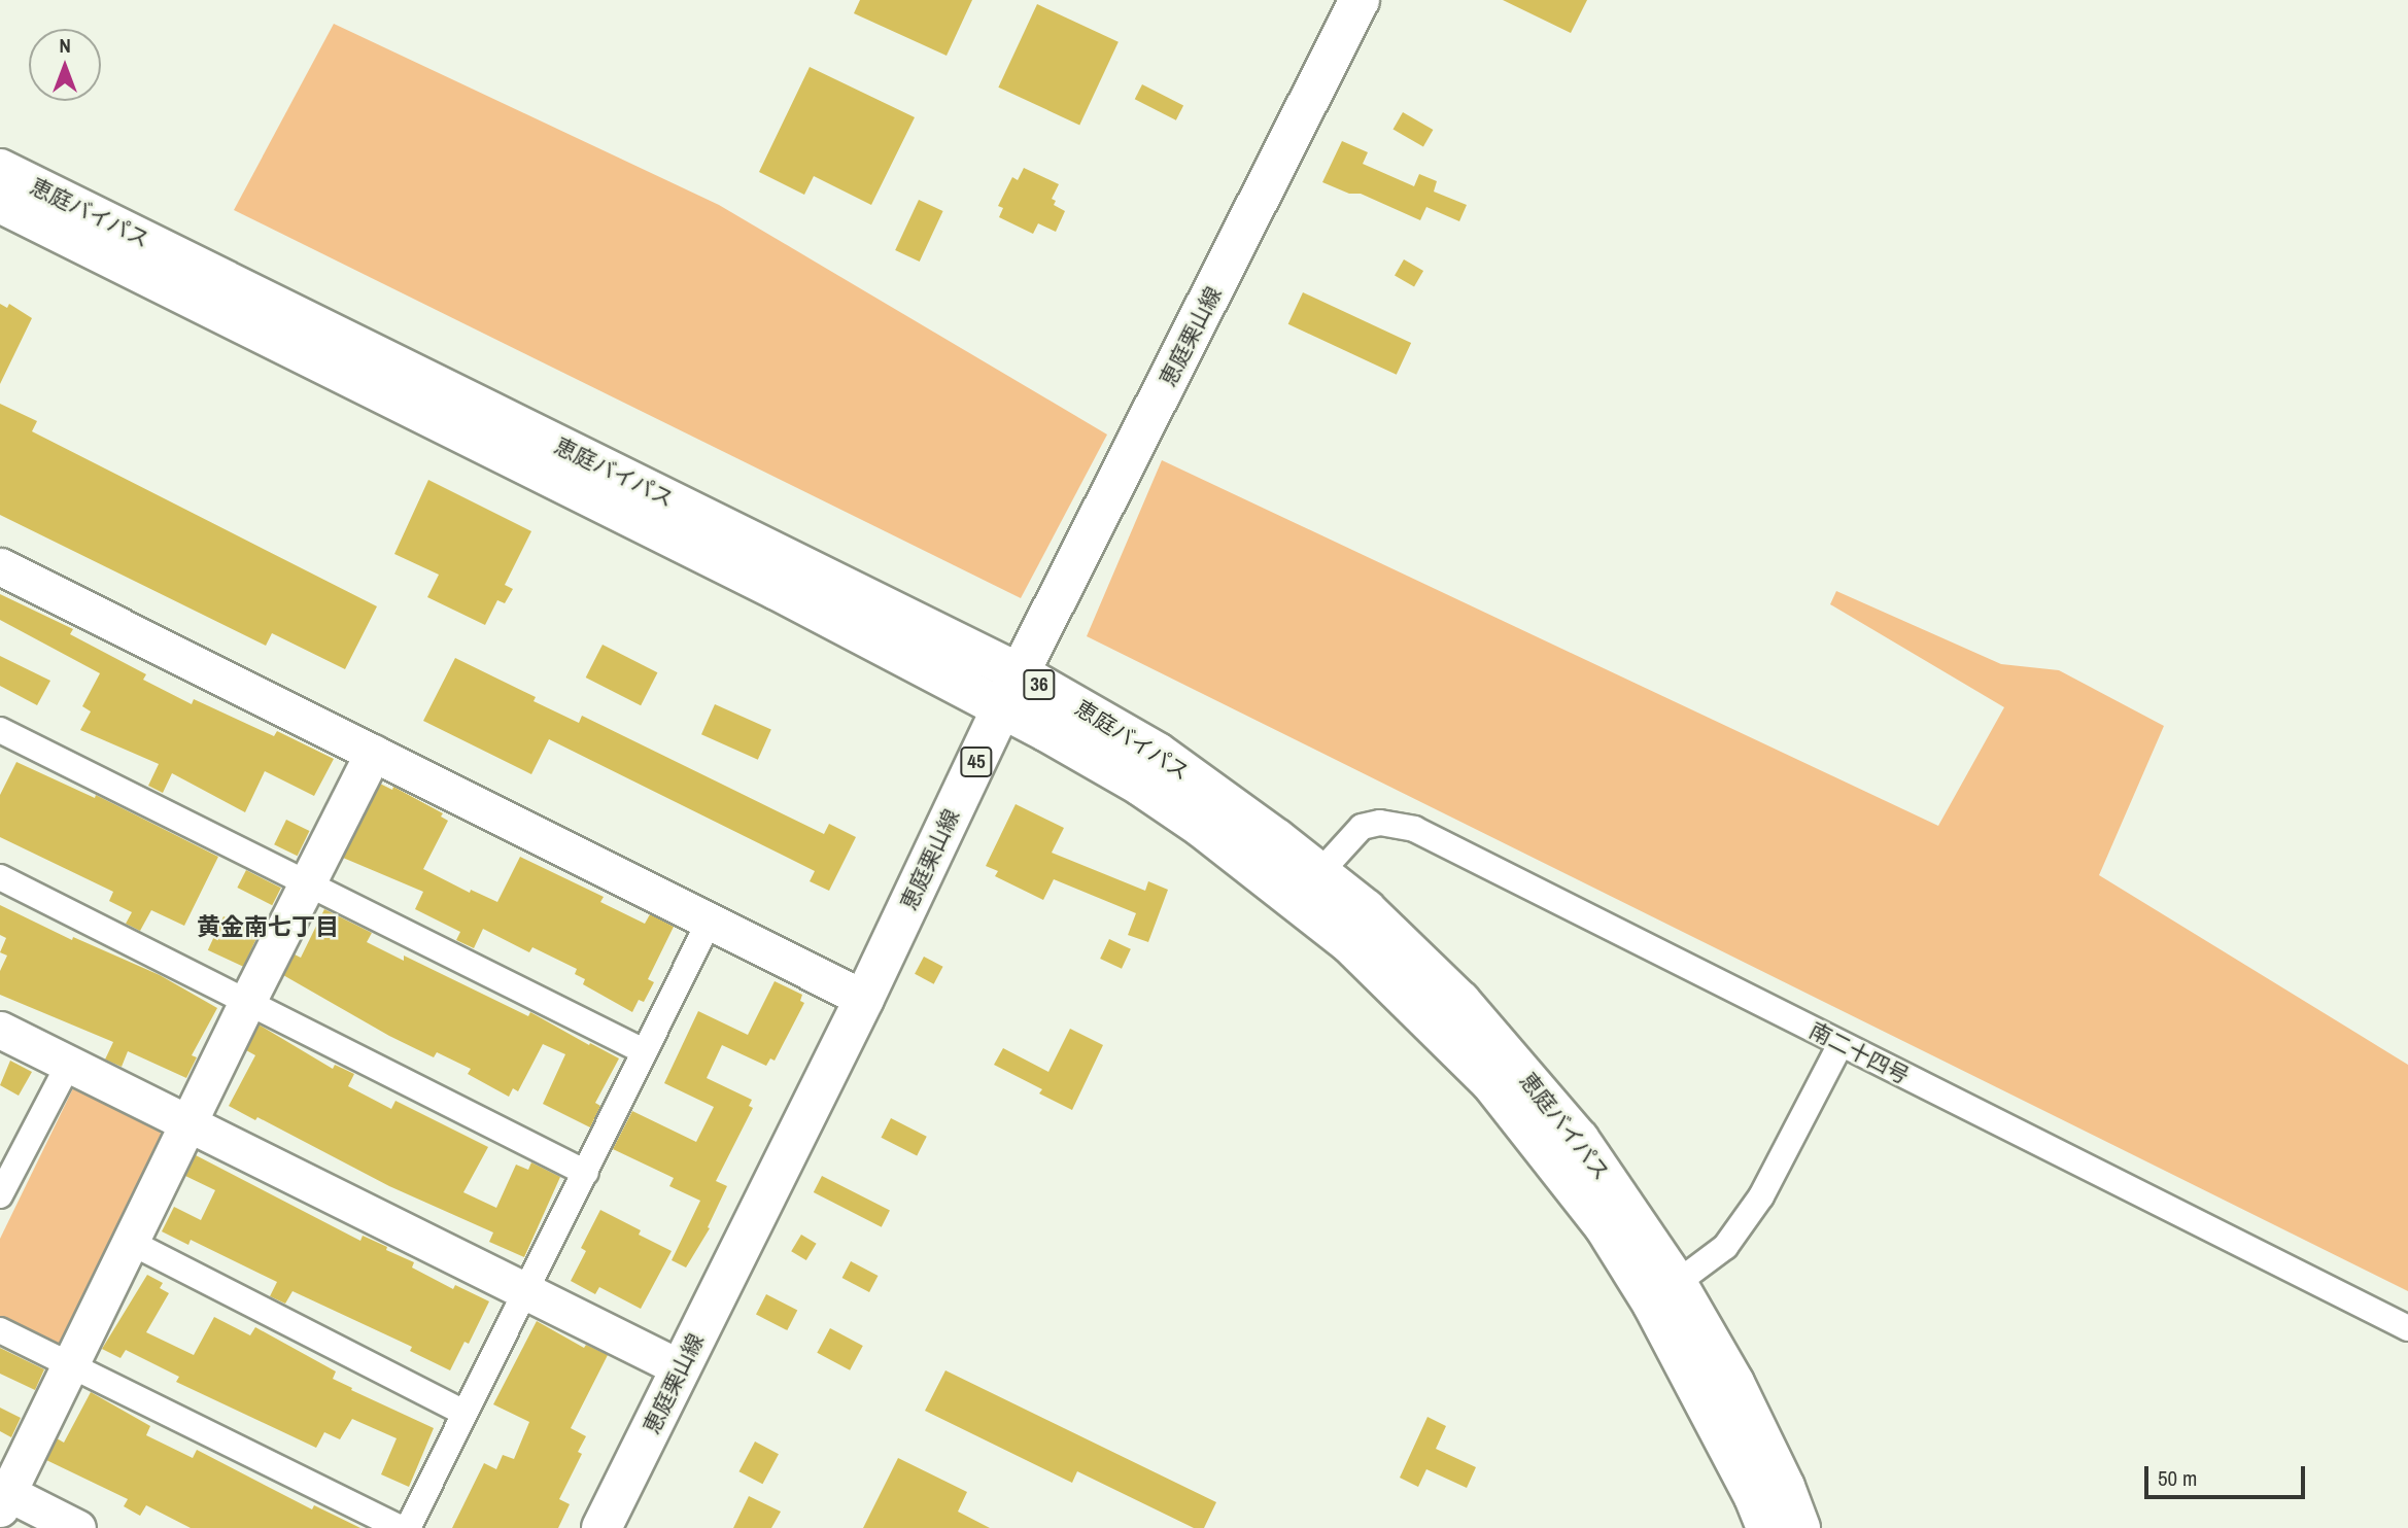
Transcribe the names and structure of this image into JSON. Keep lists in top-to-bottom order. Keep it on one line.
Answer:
{"streets":{"main road":["恵庭バイパス","恵庭栗山線","36","45"],"street":["南二十四号"]},"crossings":[["恵庭バイパス","恵庭栗山線"],["恵庭バイパス","南二十四号"]],"districts":["黄金南七丁目"],"scale_bar":"50 m","north":"top"}
